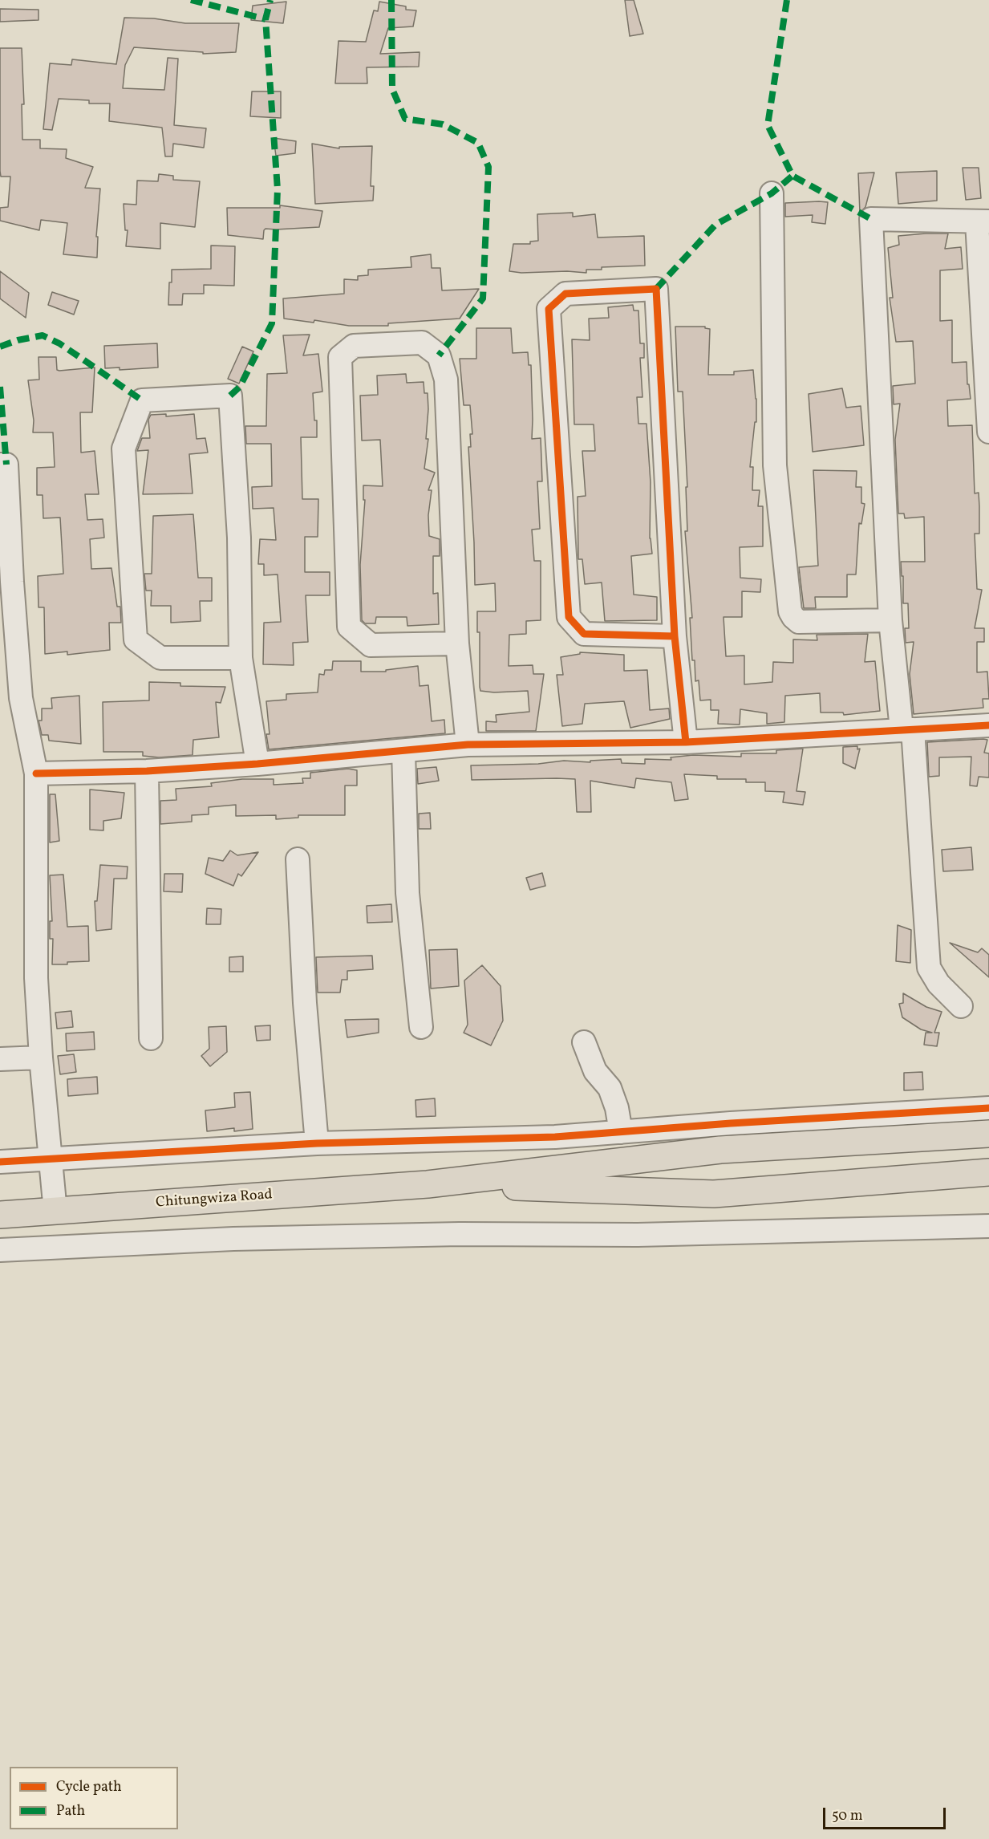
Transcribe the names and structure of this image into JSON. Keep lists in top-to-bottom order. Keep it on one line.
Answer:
{"streets":{"main road":["Chitungwiza Road"]},"legend":["Cycle path","Path"],"scale_bar":"50 m"}
